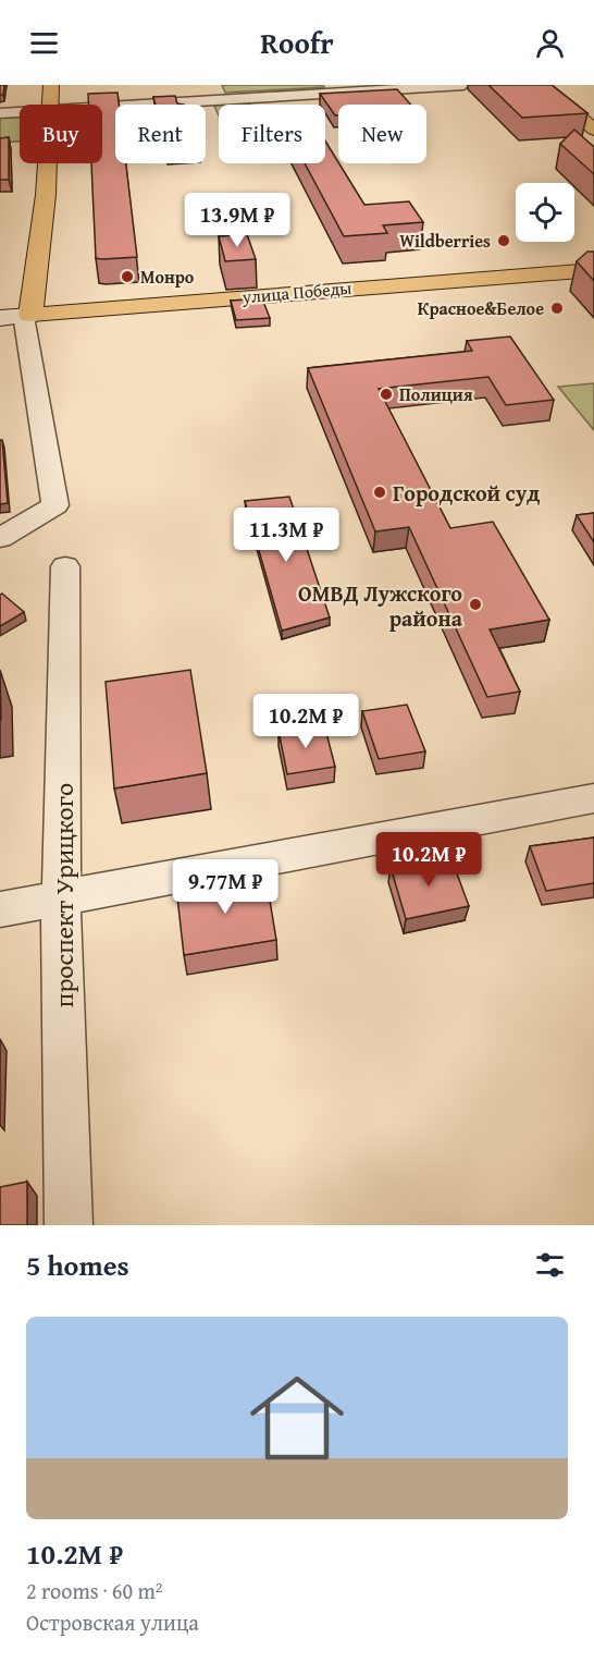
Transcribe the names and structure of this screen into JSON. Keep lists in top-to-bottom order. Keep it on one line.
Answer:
{"streets":{"main road":["улица Победы"],"street":["проспект Урицкого"]},"places":["Wildberries","Монро","Красное&Белое","Полиция","Городской суд","ОМВД Лужского района"],"page":{"header":"Roofr","chip":["Buy","Rent","Filters","New"],"price":["13.9M ₽","11.3M ₽","10.2M ₽","10.2M ₽","9.77M ₽"],"heading":"5 homes","list":[{"name":"10.2M ₽","note":"2 rooms · 60 m² · Островская улица"}]}}
